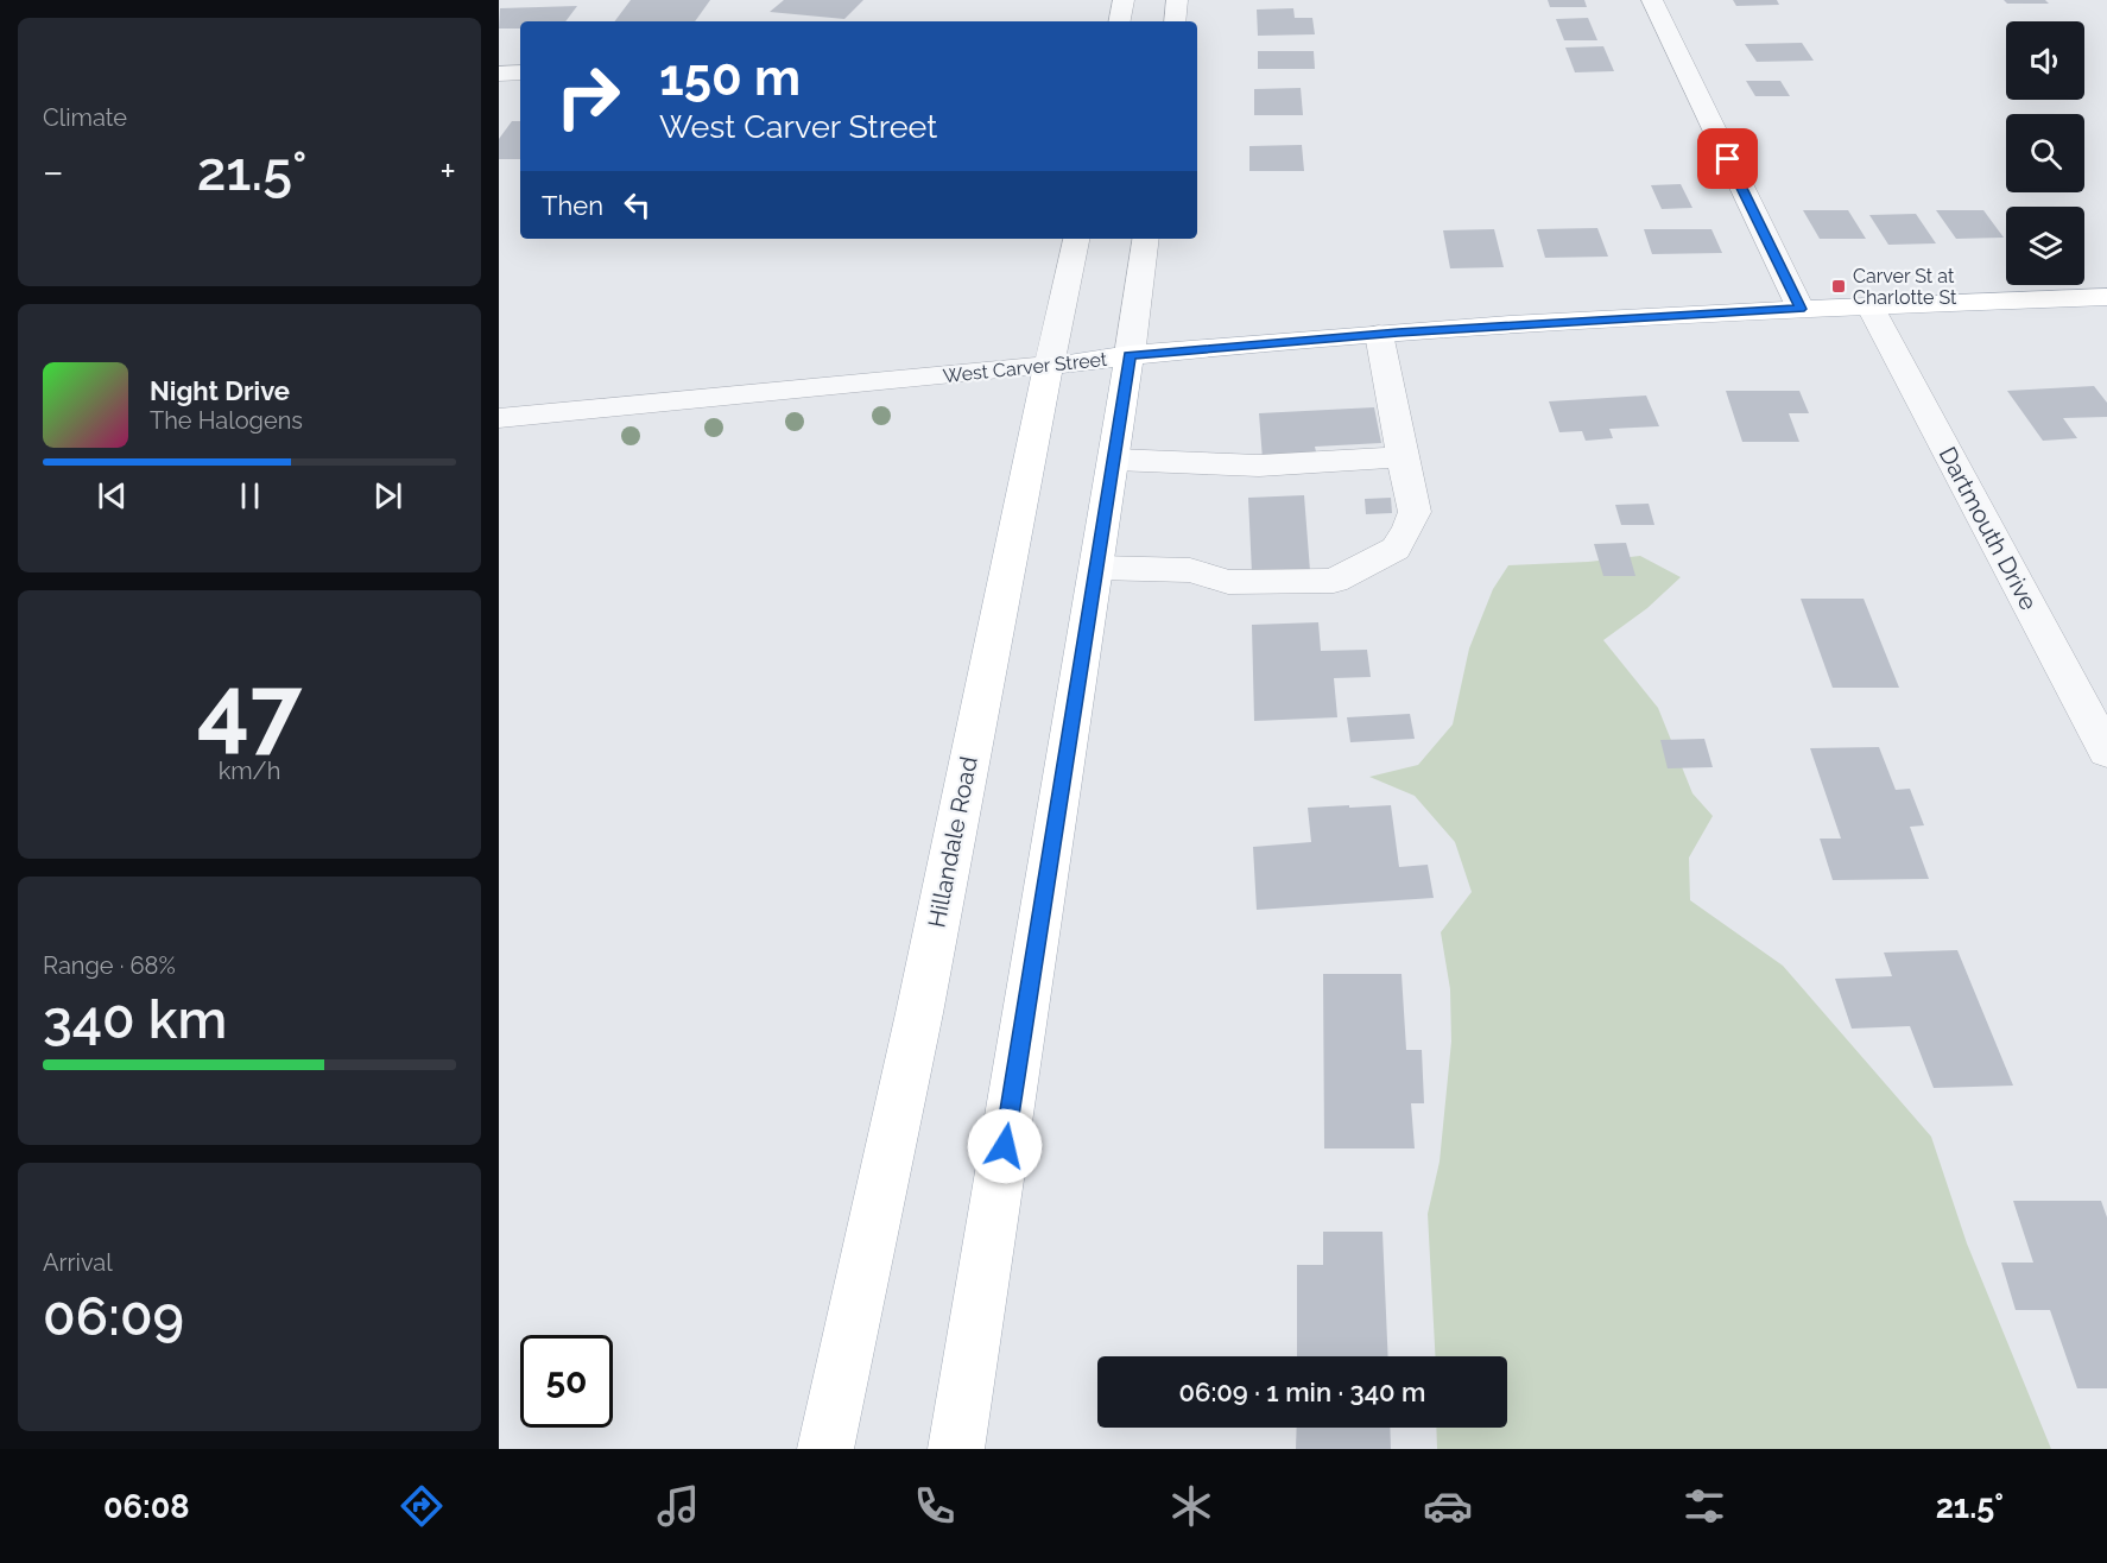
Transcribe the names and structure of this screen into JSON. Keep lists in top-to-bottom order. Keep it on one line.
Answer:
{"streets":{"main road":["West Carver Street","Hillandale Road"],"street":["Dartmouth Drive"]},"crossings":[["West Carver Street","Dartmouth Drive"],["West Carver Street","Hillandale Road"]],"places":{"transit":["Carver St at Charlotte St"]},"page":{"tile":["Climate",["47","km/h"],["Range · 68%","340 km"],["Arrival","06:09"]],"turn":["150 m","West Carver Street"],"heat":["−","21.5°","+"],"then":"Then","song":["Night Drive","The Halogens"],"limit":"50","trip":"06:09 · 1 min · 340 m","tabs":["06:08","21.5°"]}}
